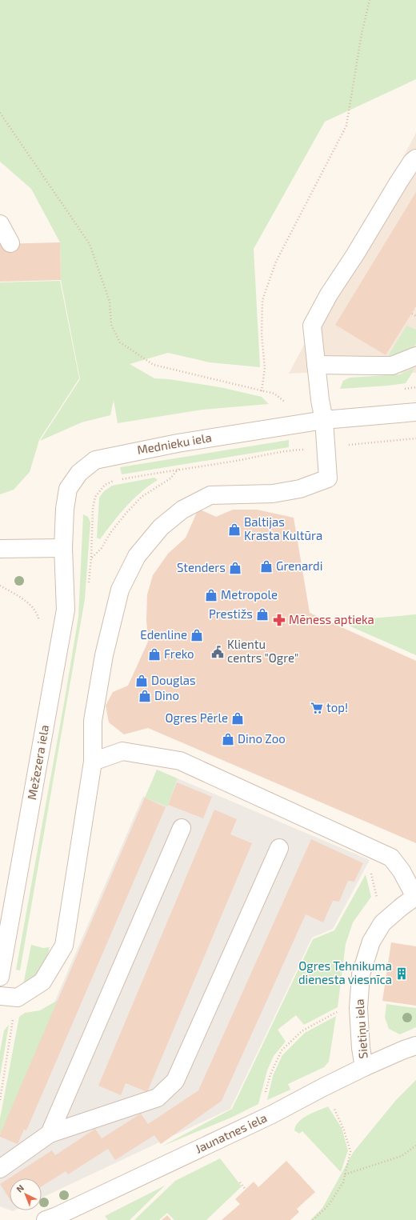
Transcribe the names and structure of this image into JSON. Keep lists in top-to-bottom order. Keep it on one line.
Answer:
{"streets":{"street":["Mednieku iela","Mežezera iela","Sietiņu iela","Jaunatnes iela"]},"crossings":[["Mednieku iela","Mežezera iela"],["Sietiņu iela","Jaunatnes iela"]],"places":{"shop":["Baltijas Krasta Kultūra","Grenardi","Stenders","Metropole","Prestižs","Edenline","Freko","Douglas","Dino","Ogres Pērle","Dino Zoo"],"pharmacy":["Mēness aptieka"],"public building":["Klientu centrs \"Ogre\""],"supermarket":["top!"],"building":["Ogres Tehnikuma dienesta viesnīca"]},"north":"top left"}
